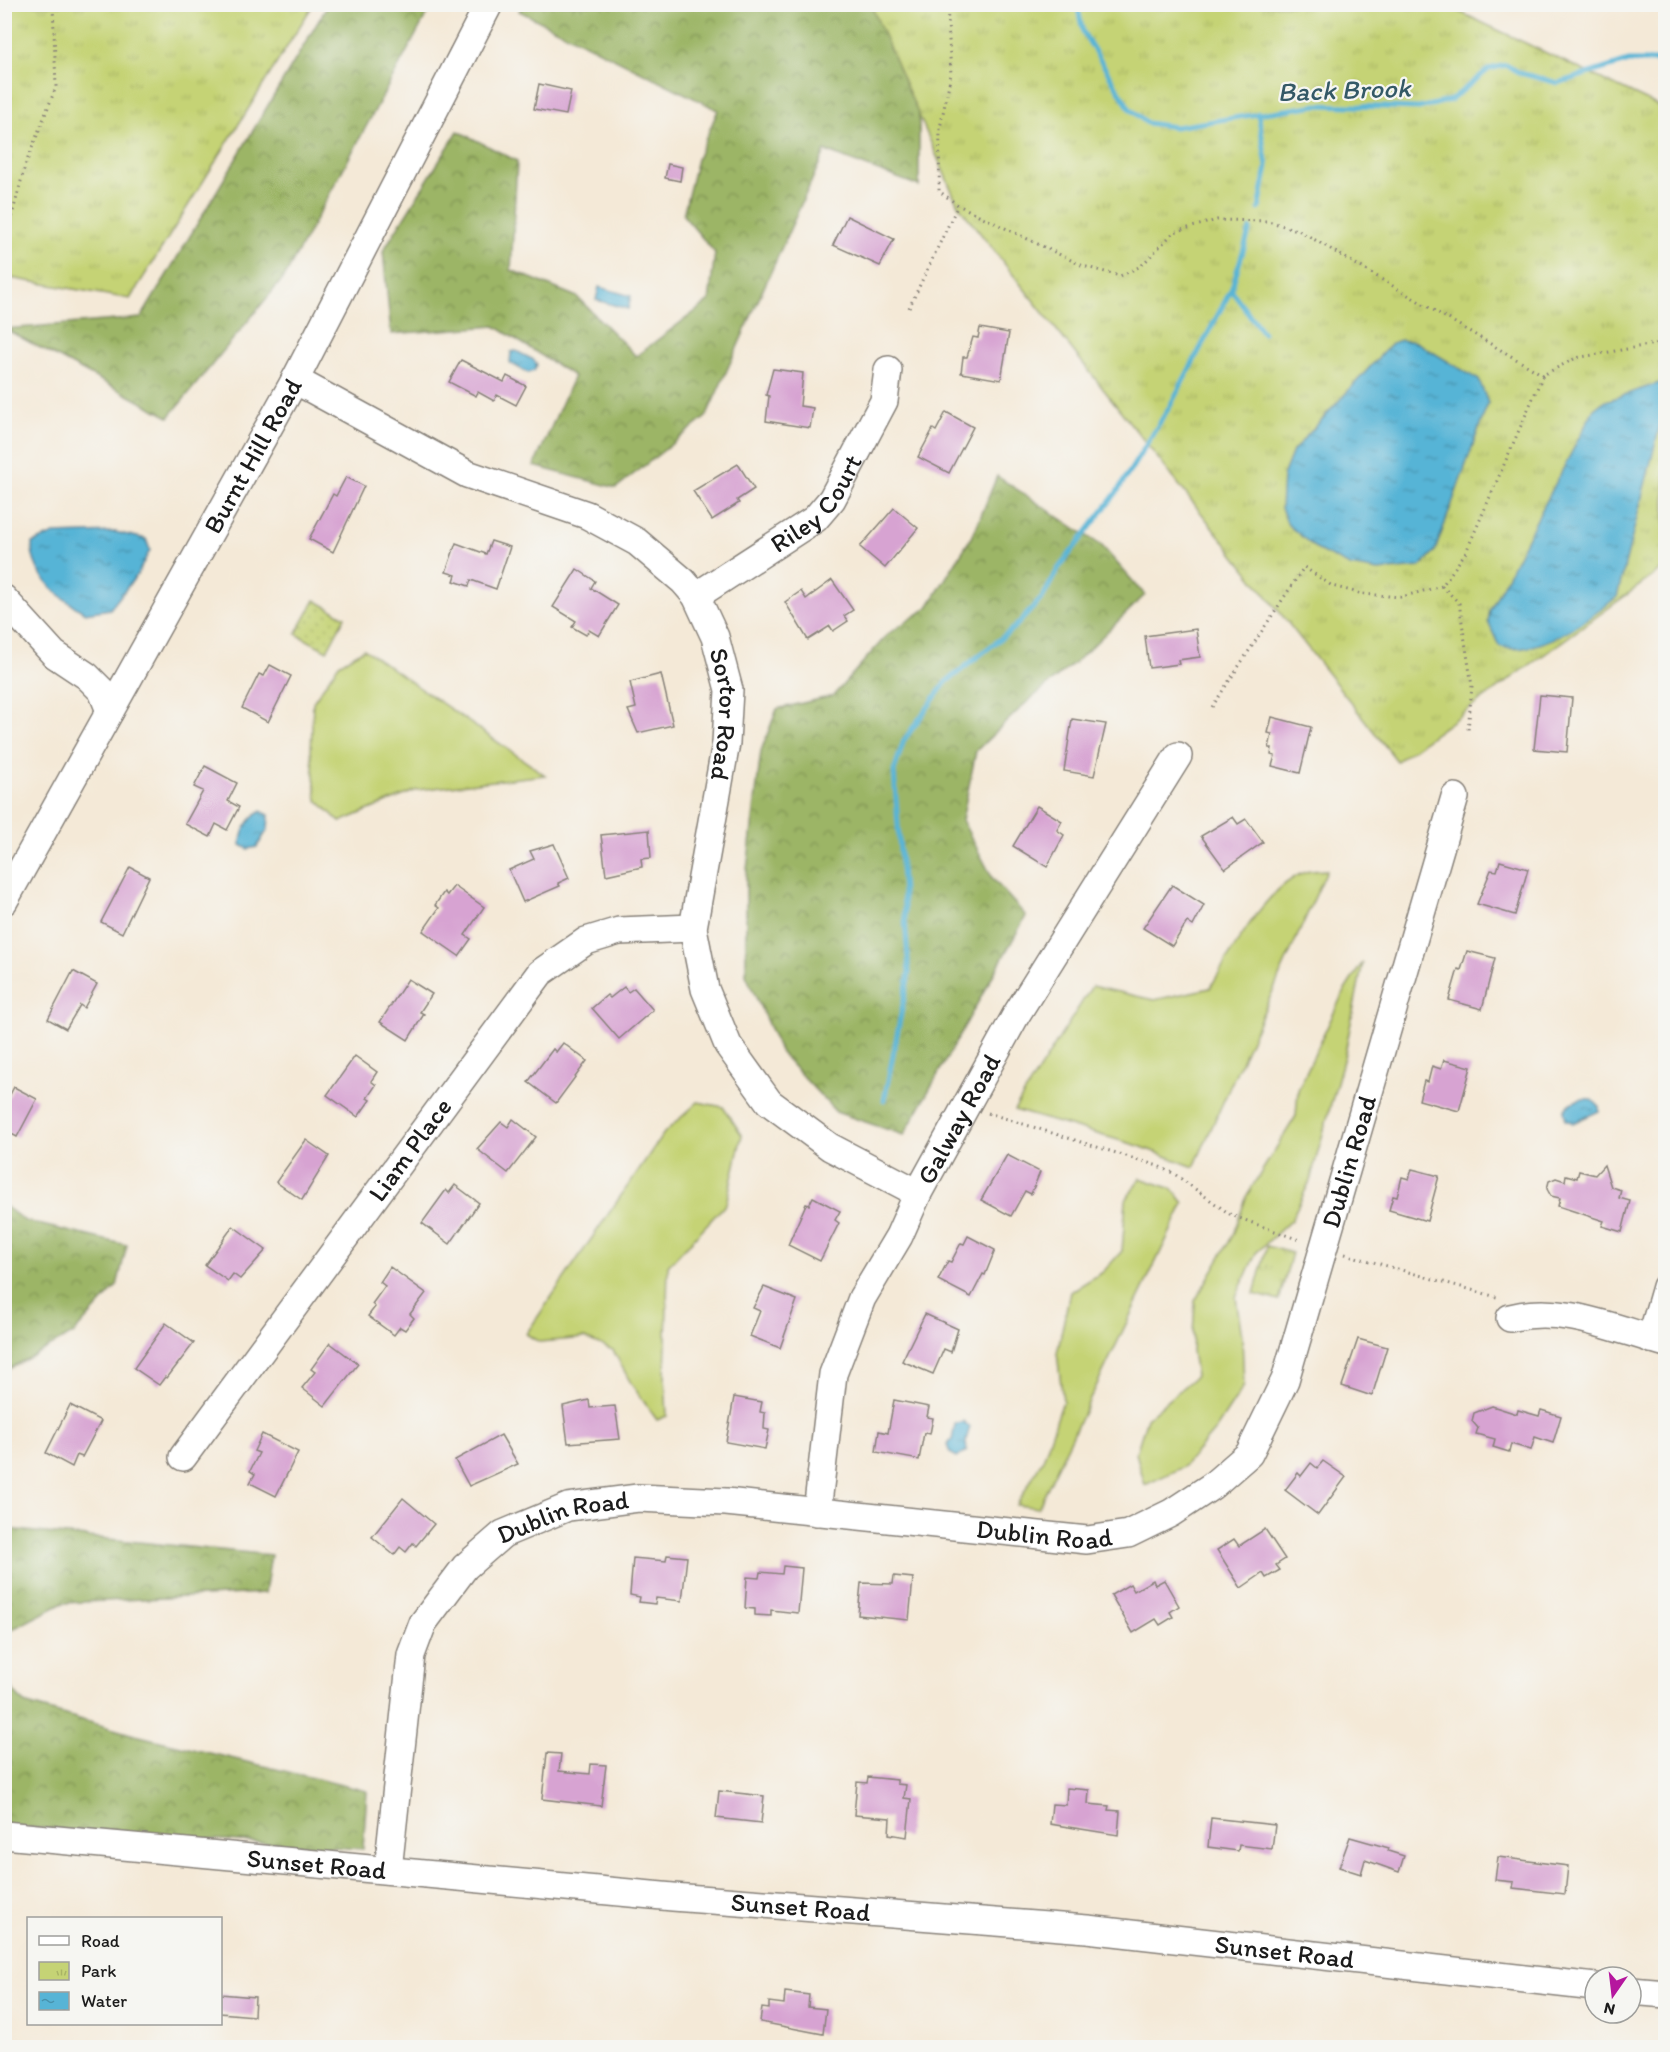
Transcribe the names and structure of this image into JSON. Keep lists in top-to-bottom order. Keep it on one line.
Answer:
{"streets":{"street":["Burnt Hill Road","Riley Court","Sortor Road","Galway Road","Liam Place","Dublin Road","Sunset Road"]},"crossings":[["Burnt Hill Road","Sortor Road"],["Riley Court","Sortor Road"],["Sortor Road","Galway Road"],["Sortor Road","Liam Place"],["Galway Road","Dublin Road"],["Dublin Road","Sunset Road"]],"water":["Back Brook"],"legend":["Road","Park","Water"],"north":"bottom"}
